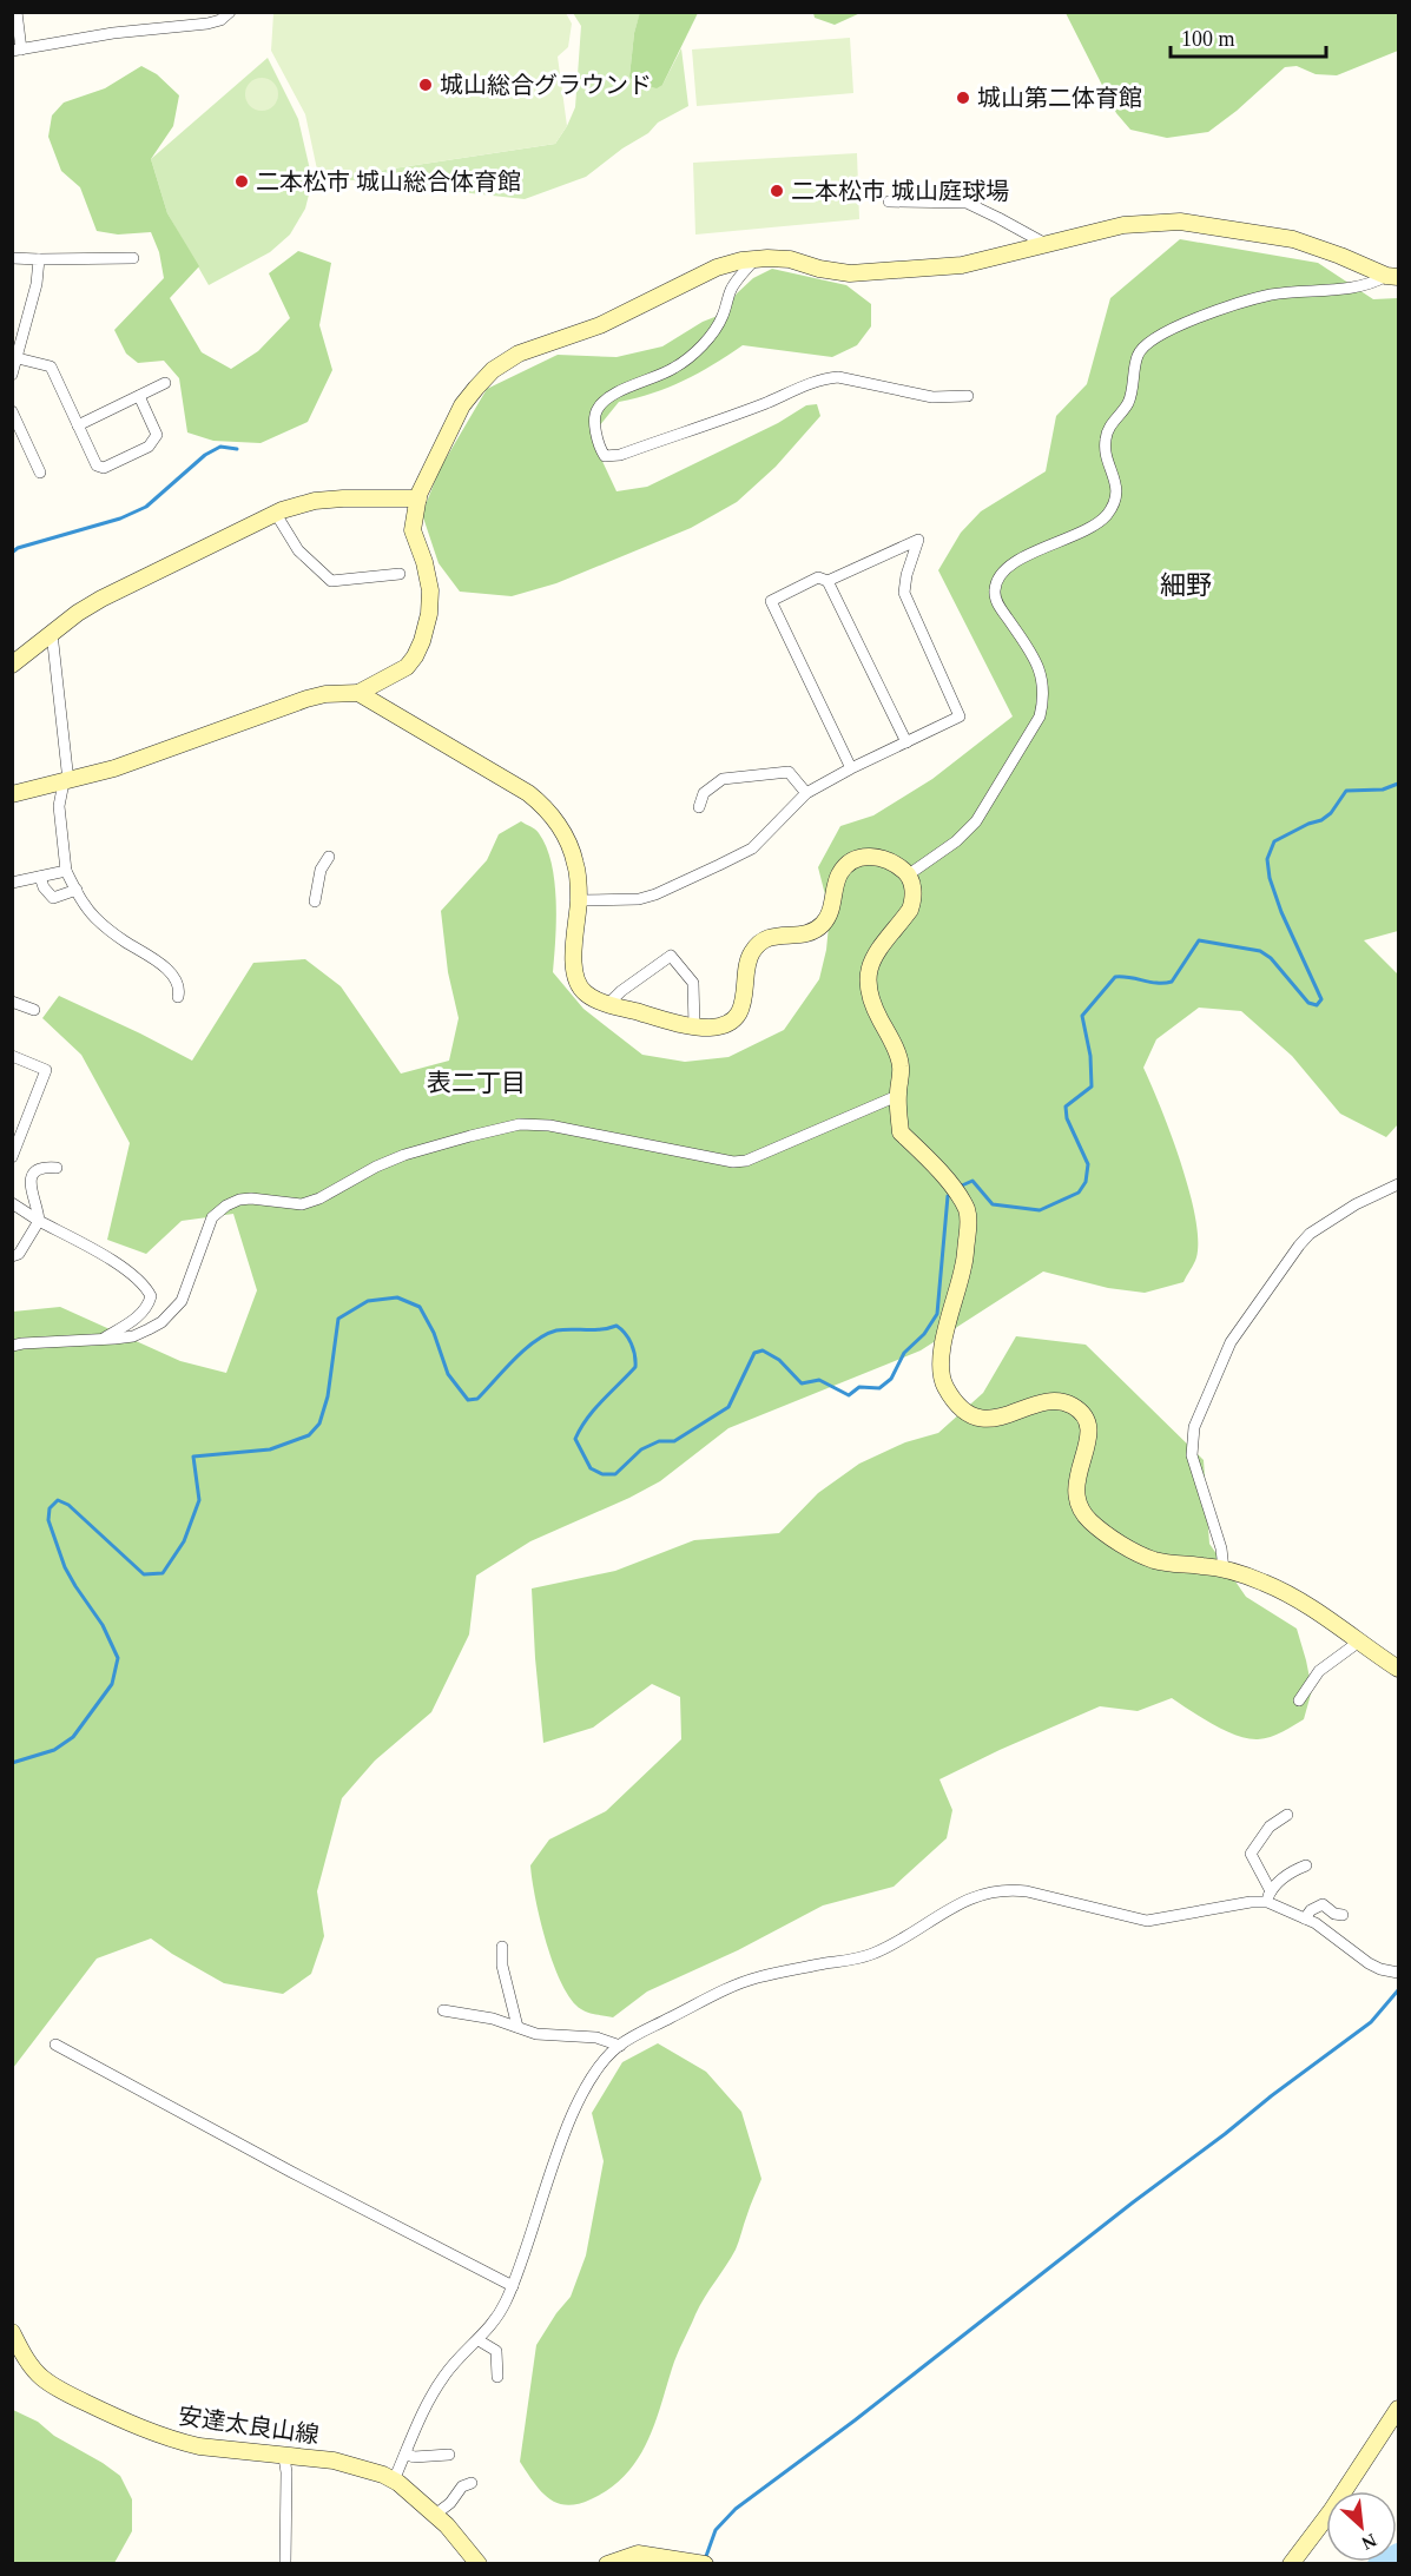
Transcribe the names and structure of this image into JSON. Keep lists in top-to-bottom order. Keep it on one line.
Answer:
{"streets":{"street":["安達太良山線"]},"districts":["細野","表二丁目"],"places":["城山総合グラウンド","城山第二体育館","二本松市 城山総合体育館","二本松市 城山庭球場"],"scale_bar":"100 m","north":"bottom right"}
